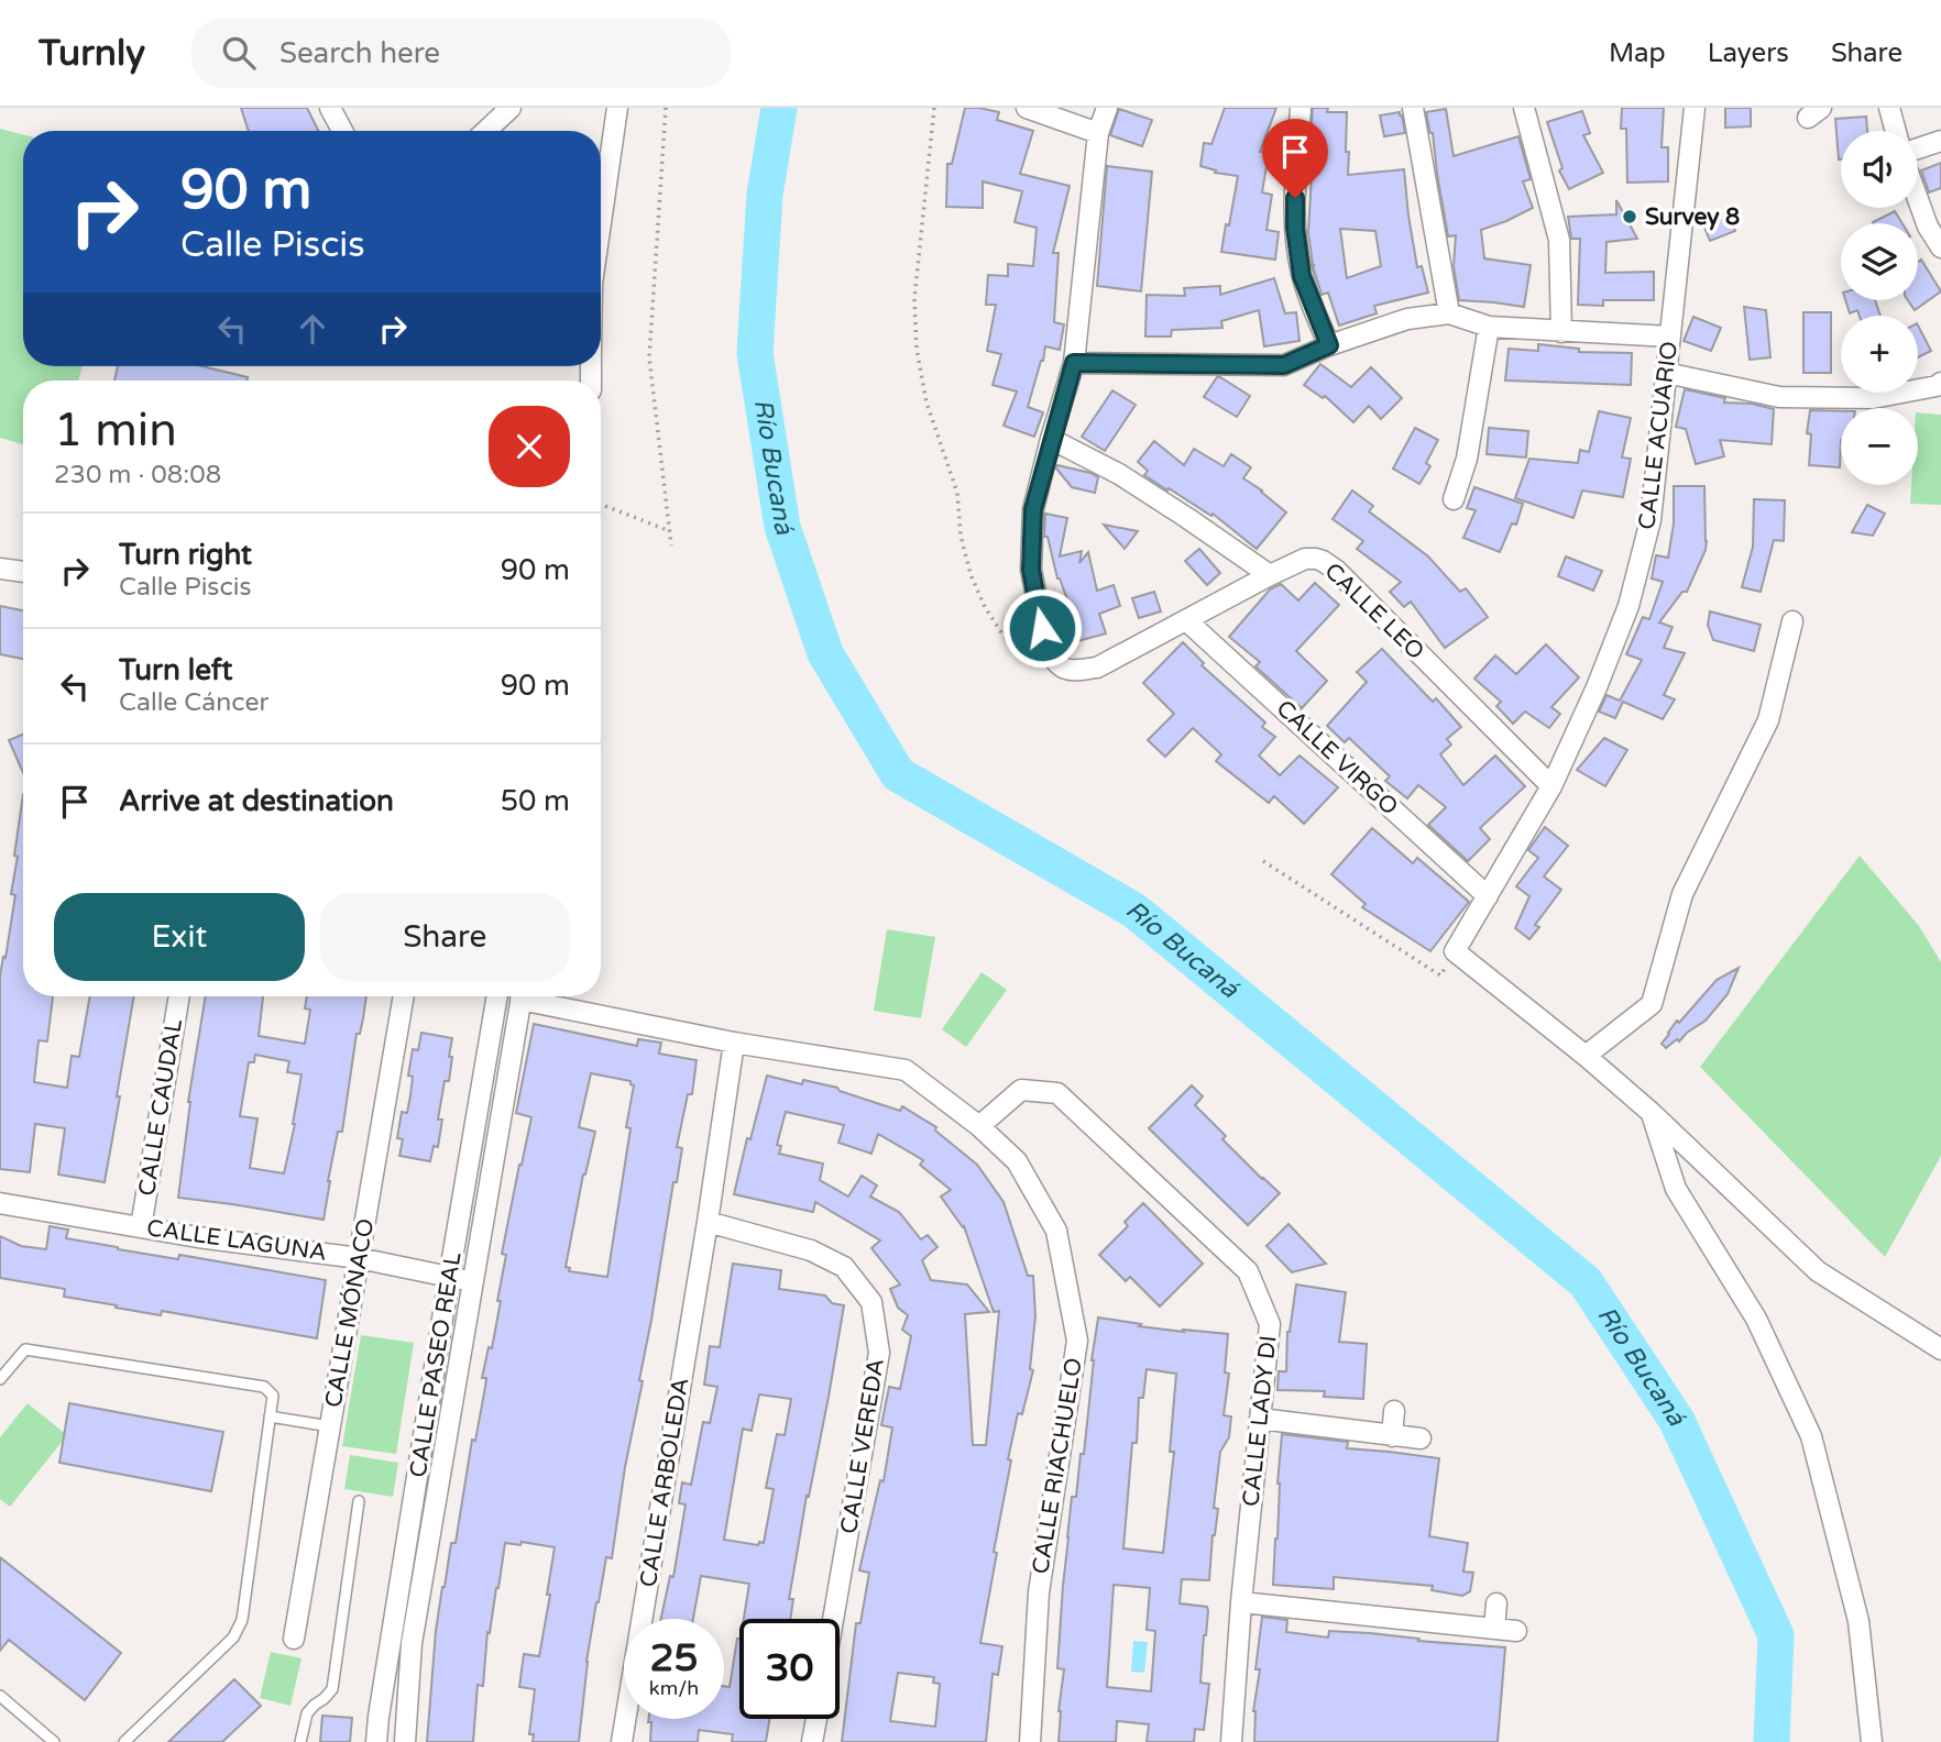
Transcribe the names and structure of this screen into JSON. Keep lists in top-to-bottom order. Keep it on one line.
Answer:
{"streets":{"street":["CALLE ACUARIO","CALLE LEO","CALLE VIRGO","CALLE CAUDAL","CALLE LAGUNA","CALLE MÓNACO","CALLE PASEO REAL","CALLE LADY DI","CALLE VEREDA","CALLE RIACHUELO","CALLE ARBOLEDA"]},"crossings":[["CALLE ACUARIO","CALLE LEO"],["CALLE ACUARIO","CALLE VIRGO"],["CALLE LEO","CALLE VIRGO"],["CALLE CAUDAL","CALLE LAGUNA"],["CALLE LAGUNA","CALLE MÓNACO"],["CALLE LAGUNA","CALLE PASEO REAL"],["CALLE LADY DI","CALLE RIACHUELO"],["CALLE VEREDA","CALLE ARBOLEDA"],["CALLE RIACHUELO","CALLE ARBOLEDA"]],"water":["Río Bucaná"],"places":["Survey 8"],"page":{"header":"Turnly","search":"Search here","nav":["Map","Layers","Share"],"map_buttons":["+","−"],"turn":["90 m","Calle Piscis"],"heading":["1 min","230 m · 08:08"],"list":[{"name":"Turn right","note":"Calle Piscis","value":"90 m"},{"name":"Turn left","note":"Calle Cáncer","value":"90 m"},{"name":"Arrive at destination","value":"50 m"}],"buttons":["Exit","Share"],"speed":"25 km/h","limit":"30"}}
